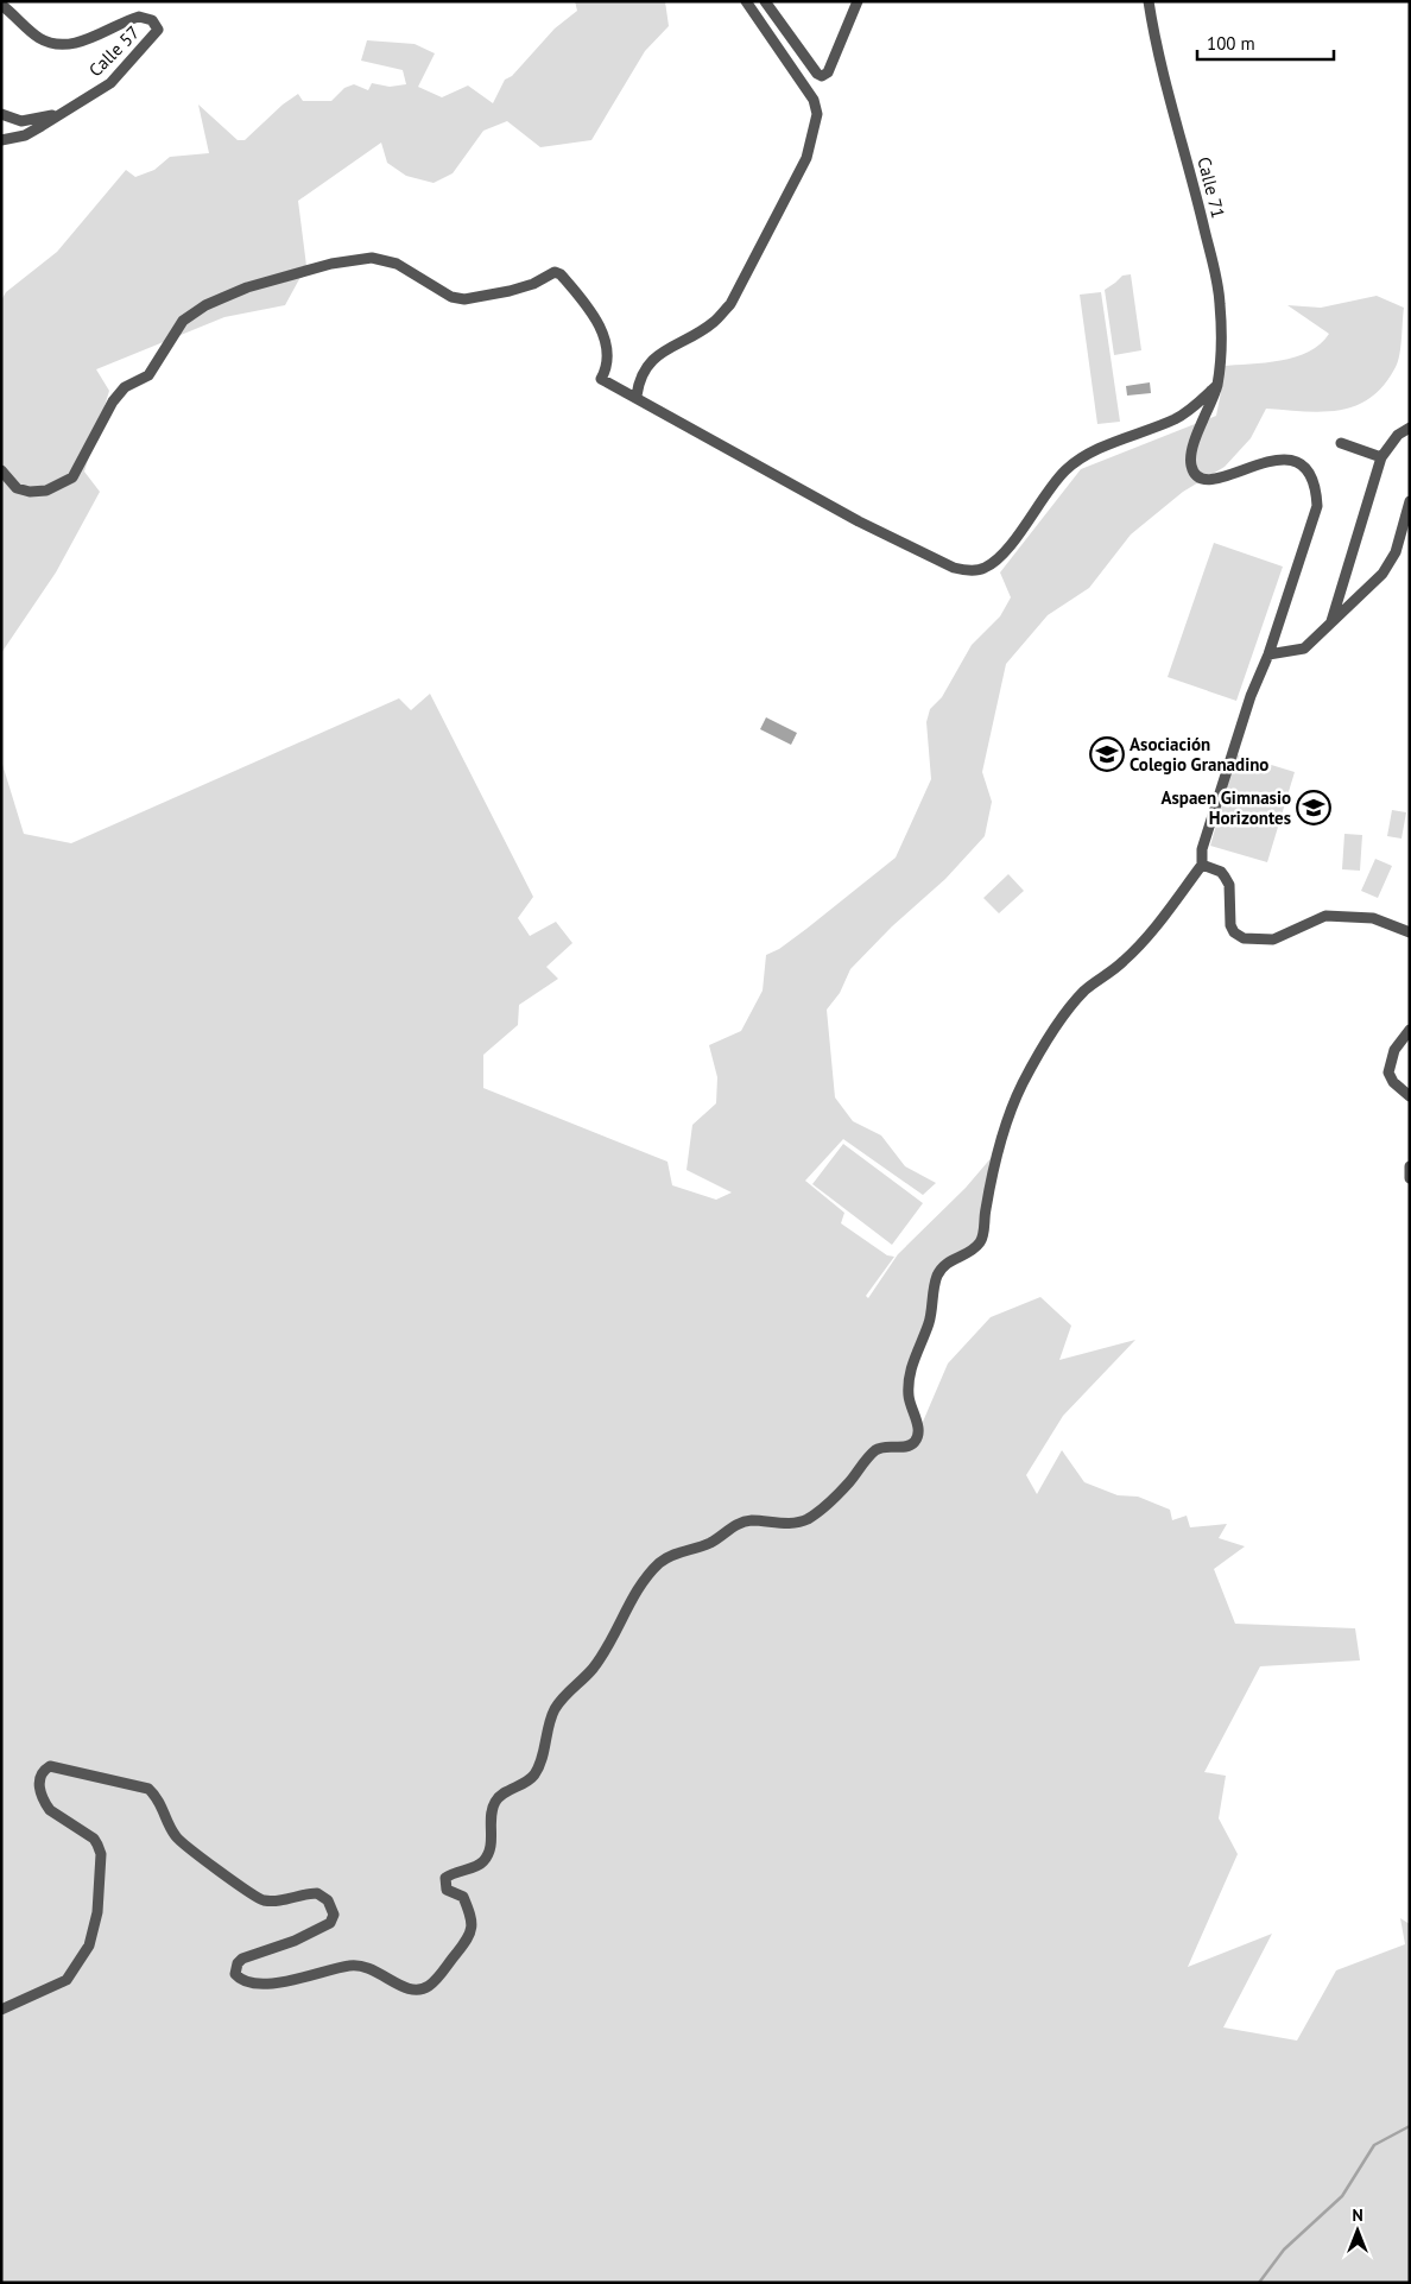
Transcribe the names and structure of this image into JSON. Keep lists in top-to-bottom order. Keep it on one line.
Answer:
{"streets":{"street":["Calle 57","Calle 71"]},"places":{"school or university":["Asociación Colegio Granadino","Aspaen Gimnasio Horizontes"]},"scale_bar":"100 m","north":"top"}
